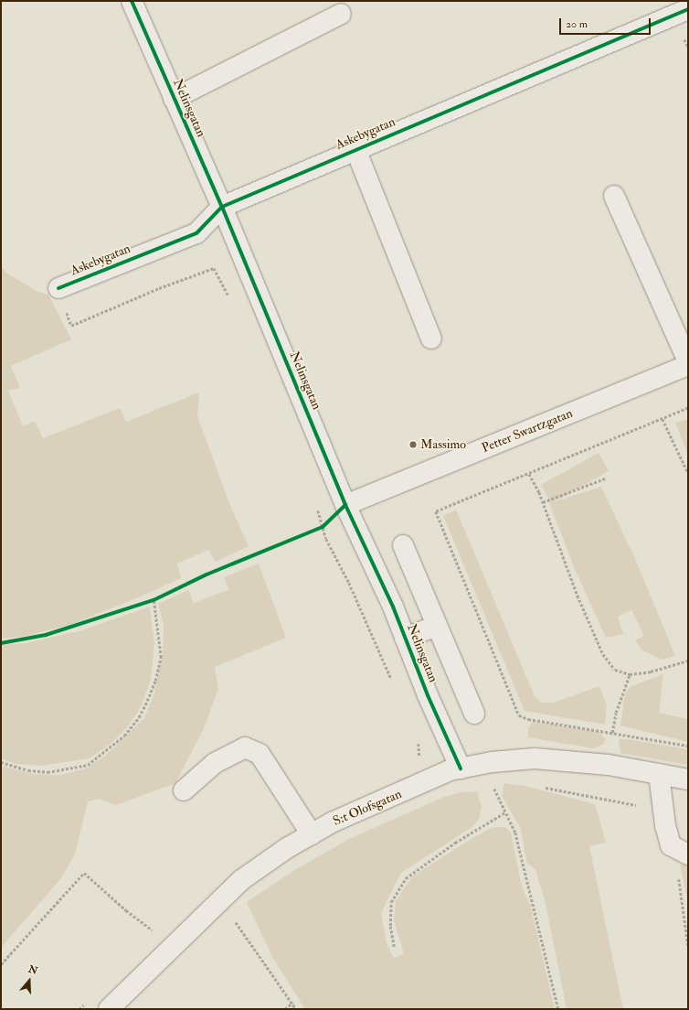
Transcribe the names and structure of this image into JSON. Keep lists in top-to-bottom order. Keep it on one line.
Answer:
{"streets":{"street":["Nelinsgatan","Askebygatan","Petter Swartzgatan","S:t Olofsgatan"]},"crossings":[["Nelinsgatan","Askebygatan"],["Nelinsgatan","Petter Swartzgatan"],["Nelinsgatan","S:t Olofsgatan"]],"places":["Massimo"],"scale_bar":"20 m","north":"top"}
